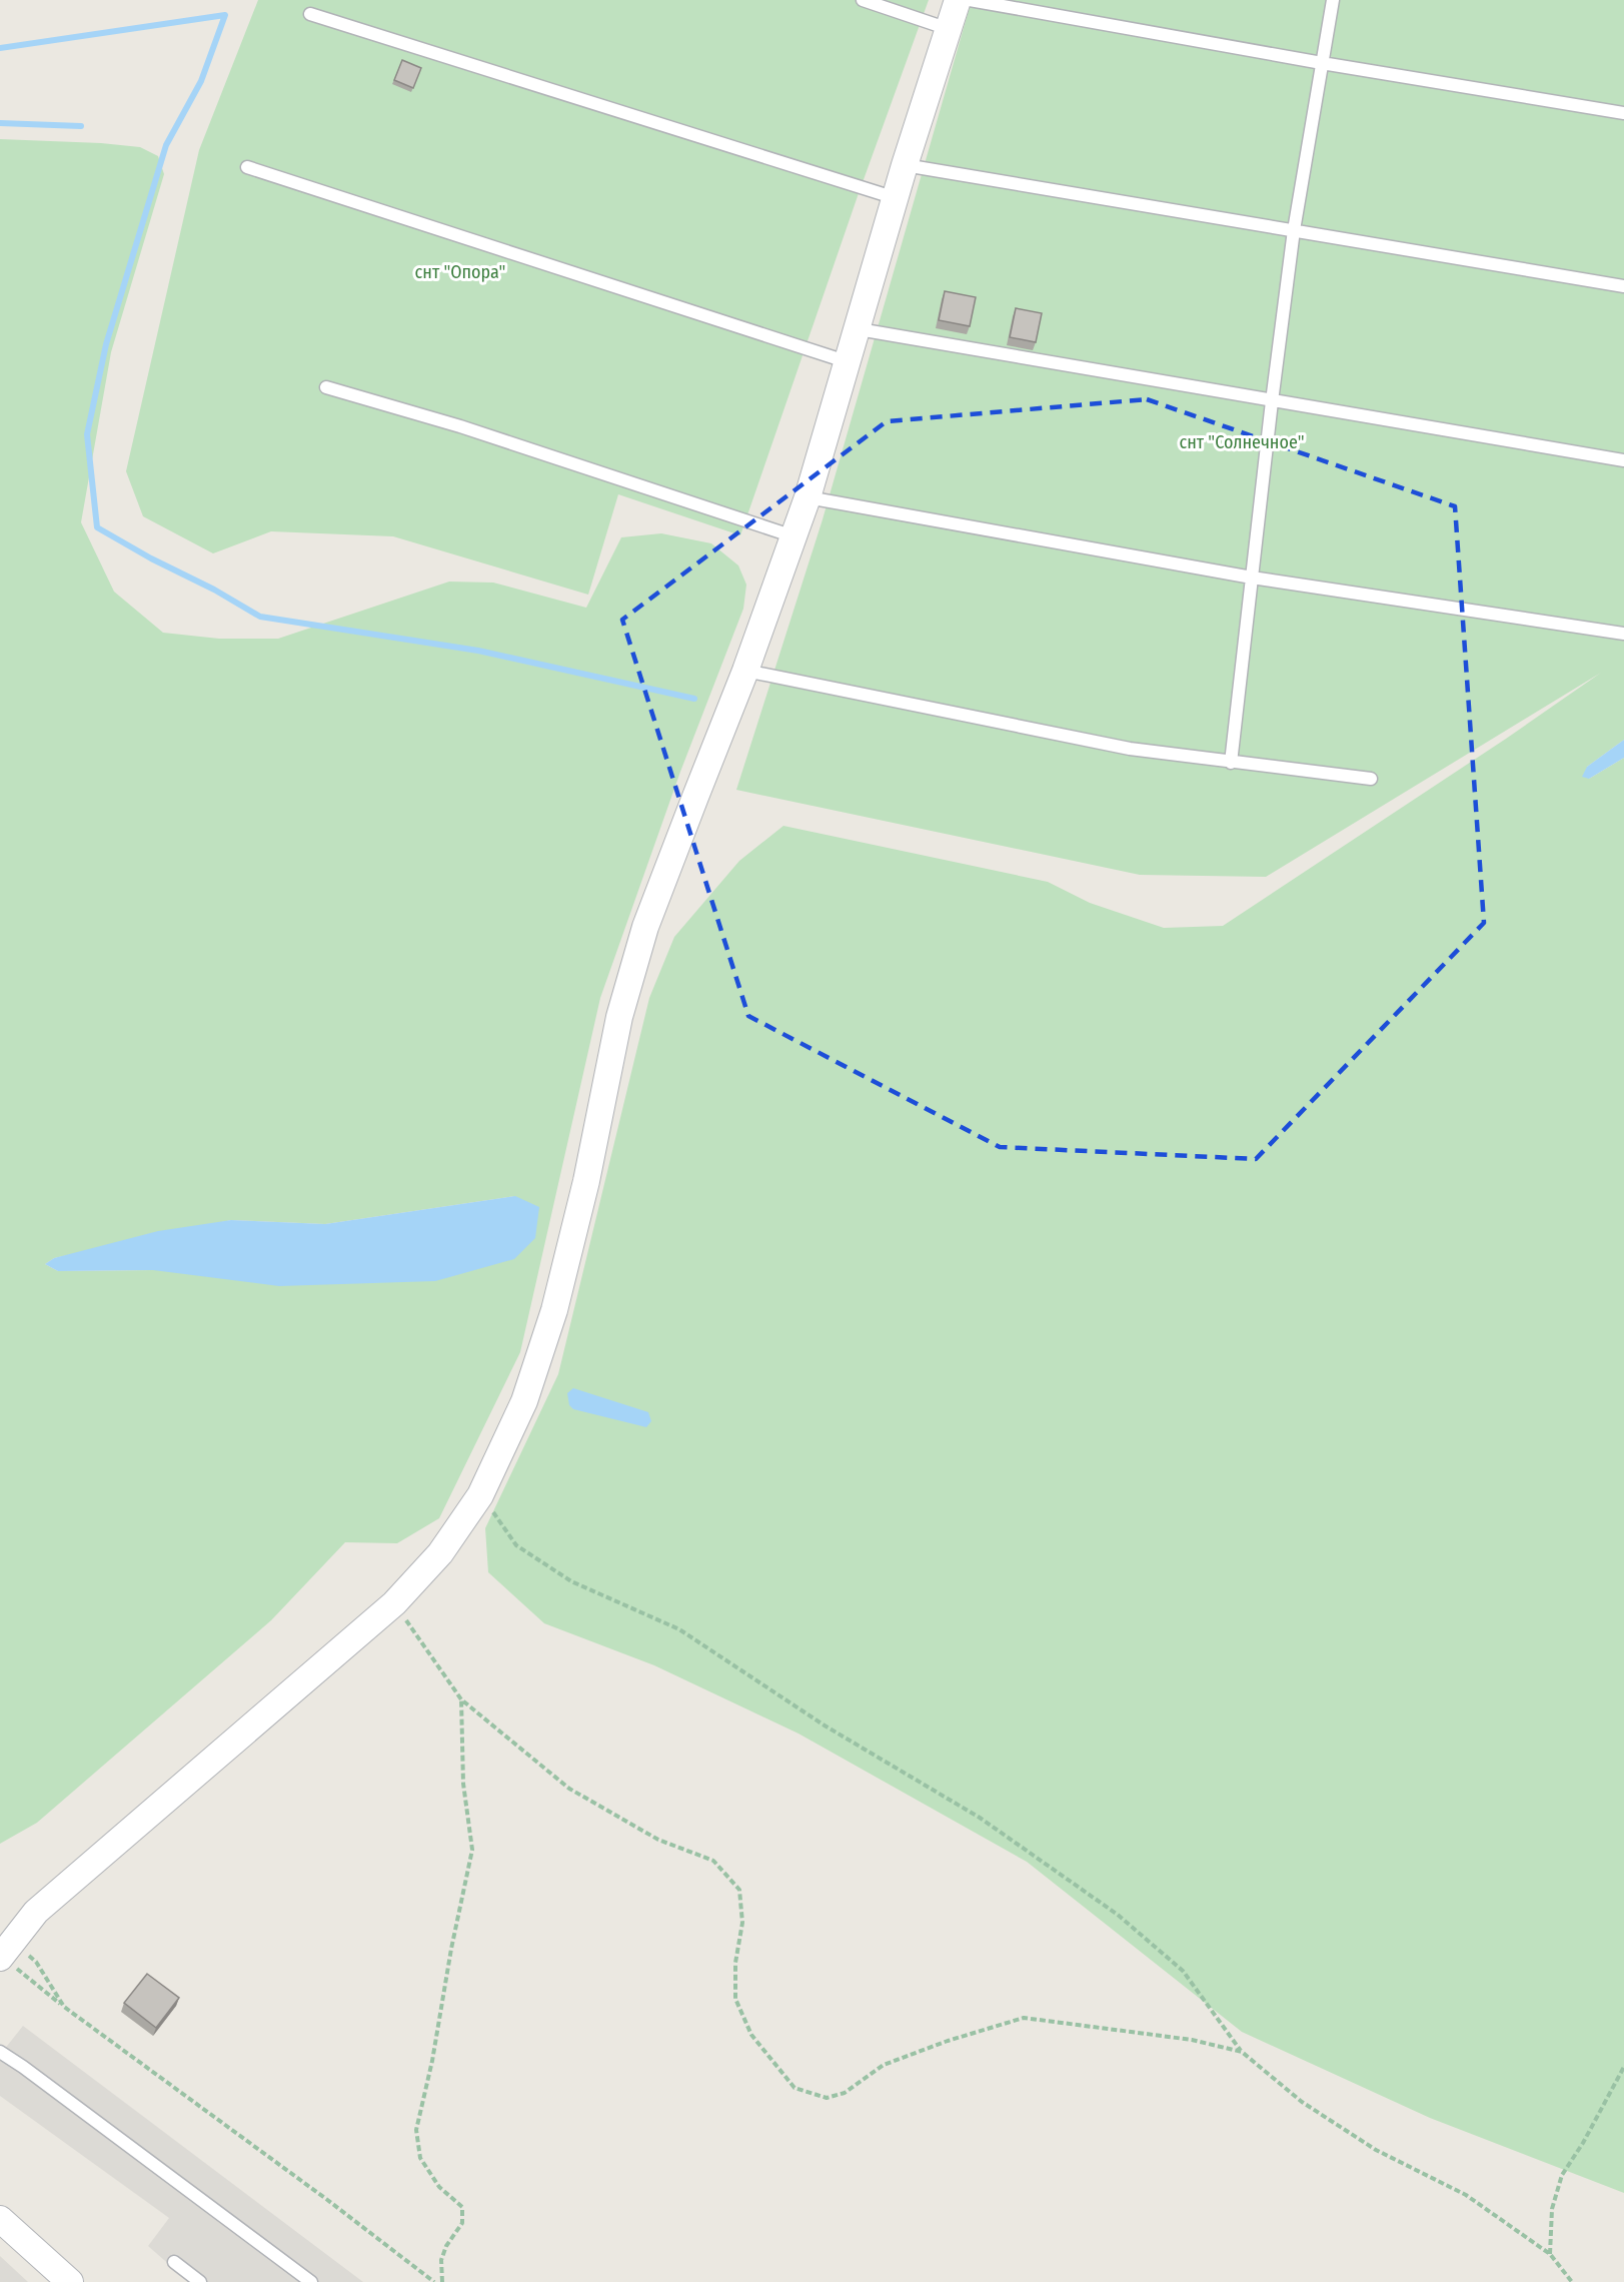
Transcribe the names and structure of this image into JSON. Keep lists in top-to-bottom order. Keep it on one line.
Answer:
{"parks":["снт \"Опора\"","снт \"Солнечное\""]}
